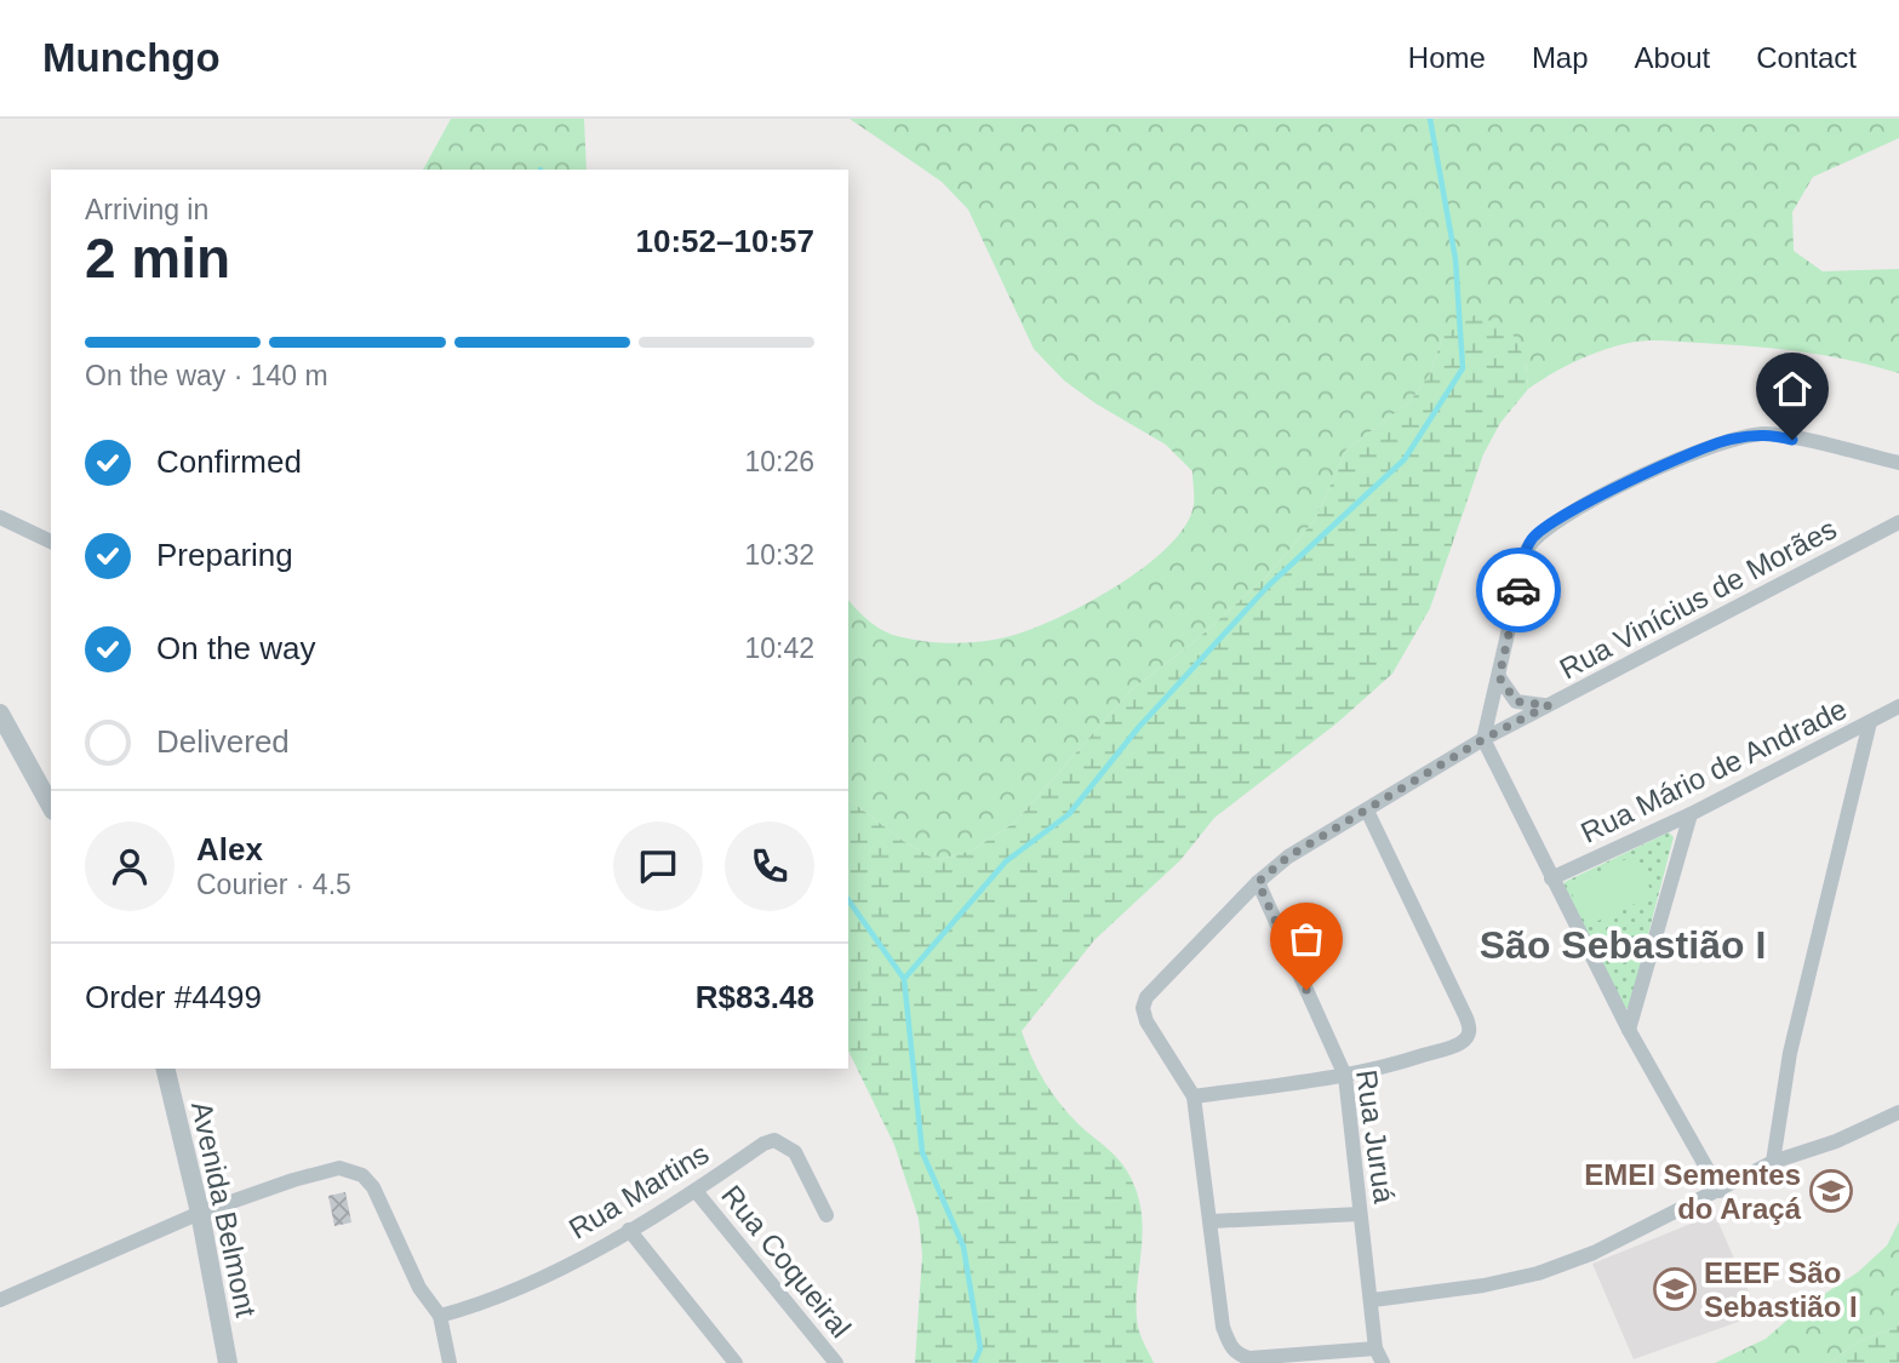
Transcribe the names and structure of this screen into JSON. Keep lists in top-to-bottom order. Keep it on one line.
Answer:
{"streets":{"street":["Rua Vinícius de Morães","Rua Mário de Andrade","Rua Juruá","Rua Martins","Avenida Belmont","Rua Coqueiral"]},"crossings":[["Rua Vinícius de Morães","Rua Juruá"],["Rua Martins","Rua Coqueiral"]],"districts":["São Sebastião I"],"places":{"school or university":["EMEI Sementes do Araçá","EEEF São Sebastião I"]},"page":{"header":"Munchgo","nav":["Home","Map","About","Contact"],"heading":["2 min","Arriving in","10:52–10:57"],"panel":["Alex","Courier · 4.5","Order #4499","R$83.48"],"bar":"On the way · 140 m","list":[["Confirmed","10:26"],["Preparing","10:32"],["On the way","10:42"],"Delivered"]}}
